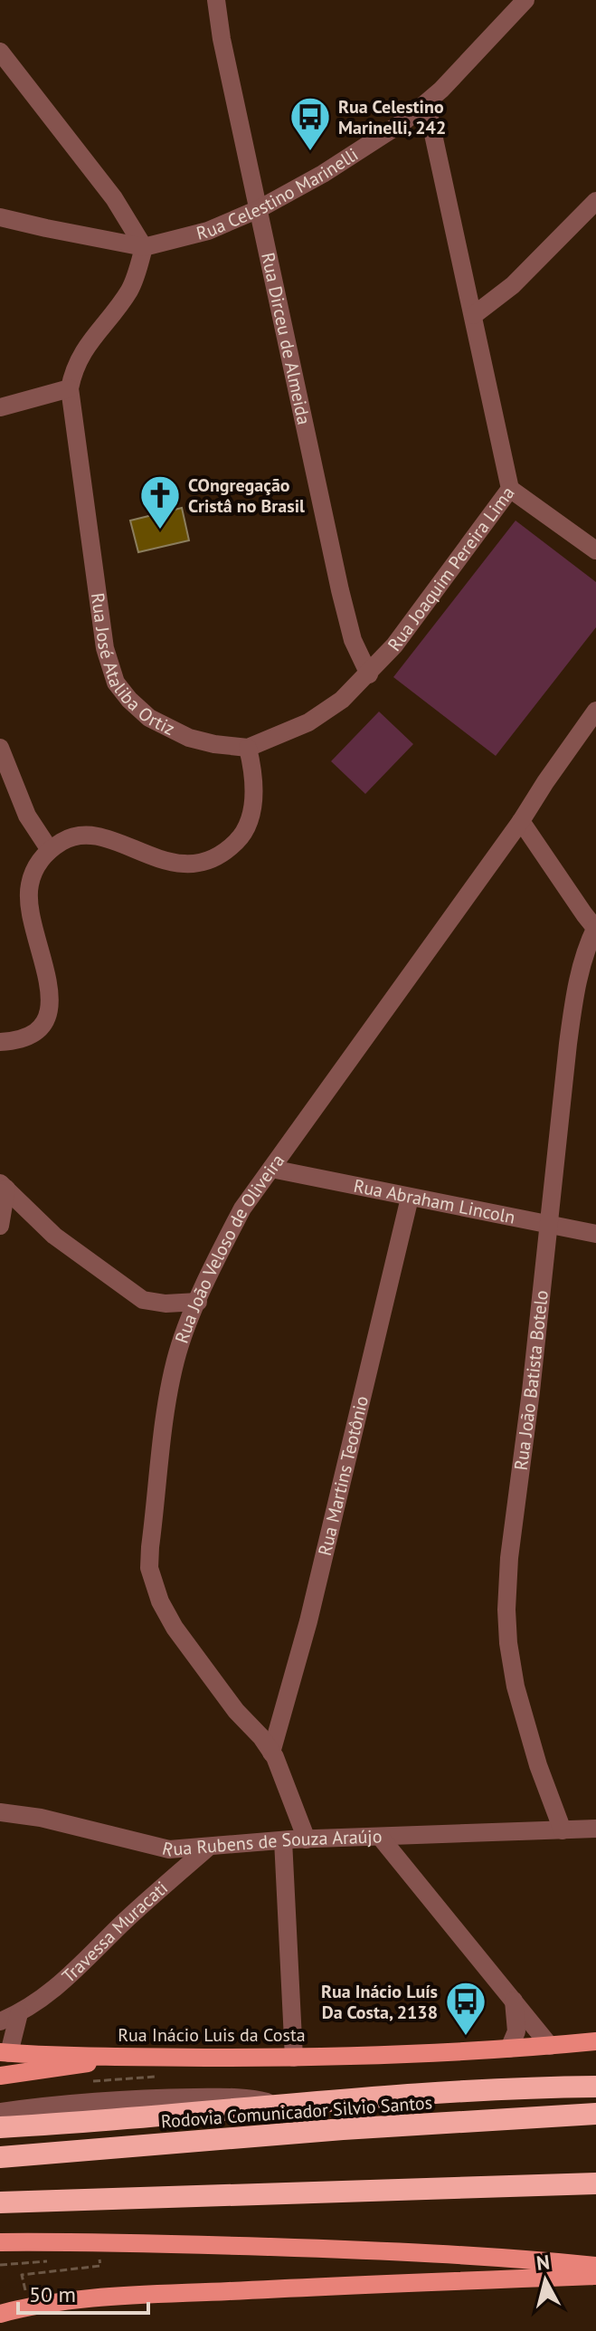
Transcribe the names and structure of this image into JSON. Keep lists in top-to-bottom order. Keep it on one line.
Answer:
{"streets":{"highway":["Rodovia Comunicador Silvio Santos"],"main road":["Rua Inácio Luis da Costa"],"street":["Rua Celestino Marinelli","Rua Dirceu de Almeida","Rua Joaquim Pereira Lima","Rua José Ataliba Ortiz","Rua Abraham Lincoln","Rua João Veloso de Oliveira","Rua João Batista Botelo","Rua Martins Teotônio","Rua Rubens de Souza Araújo","Travessa Muracati"]},"crossings":[["Rua Celestino Marinelli","Rua Dirceu de Almeida"],["Rua Celestino Marinelli","Rua Joaquim Pereira Lima"],["Rua Celestino Marinelli","Rua José Ataliba Ortiz"],["Rua Dirceu de Almeida","Rua Joaquim Pereira Lima"],["Rua Joaquim Pereira Lima","Rua José Ataliba Ortiz"],["Rua Abraham Lincoln","Rua João Veloso de Oliveira"],["Rua Abraham Lincoln","Rua João Batista Botelo"],["Rua Abraham Lincoln","Rua Martins Teotônio"],["Rua João Veloso de Oliveira","Rua Martins Teotônio"],["Rua João Veloso de Oliveira","Rua Rubens de Souza Araújo"],["Rua Rubens de Souza Araújo","Travessa Muracati"],["Rua Rubens de Souza Araújo","Rua Inácio Luis da Costa"]],"places":{"bus stop":["Rua Celestino Marinelli, 242","Rua Inácio Luís Da Costa, 2138"],"church":["COngregação Cristâ no Brasil"]},"scale_bar":"50 m","north":"top"}
